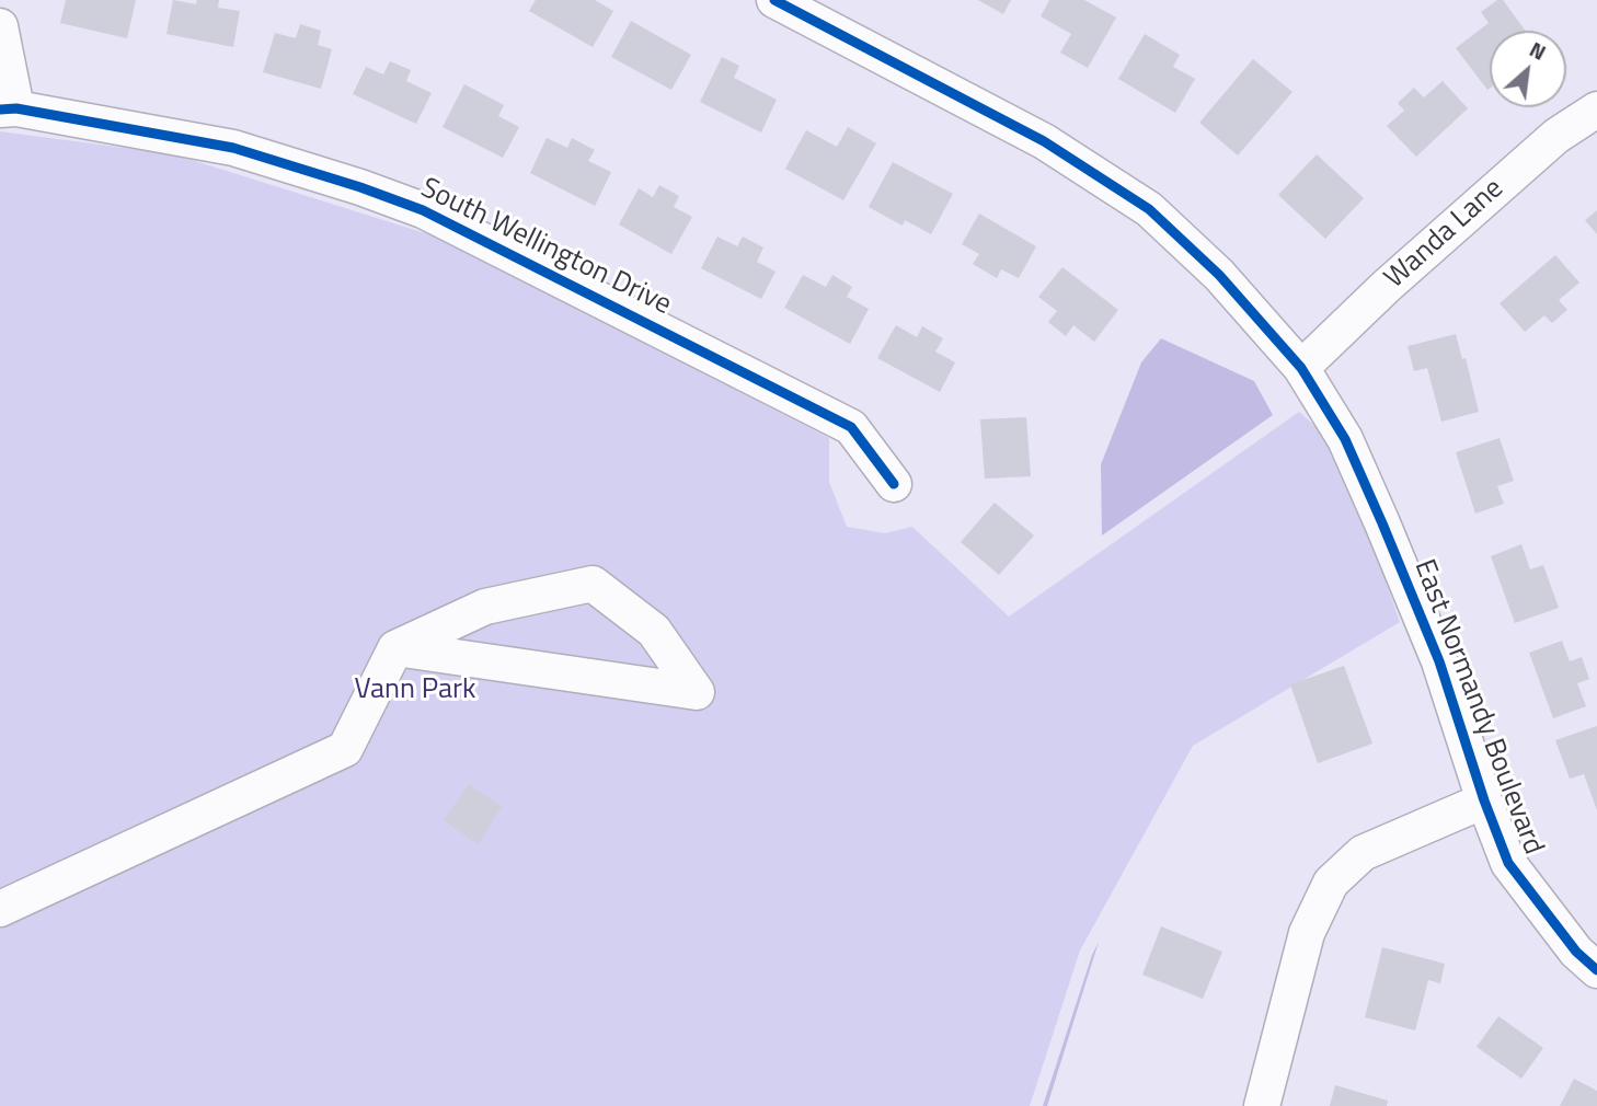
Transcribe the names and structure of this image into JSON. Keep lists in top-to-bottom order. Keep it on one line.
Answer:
{"streets":{"street":["Wanda Lane","South Wellington Drive","East Normandy Boulevard"]},"crossings":[["Wanda Lane","East Normandy Boulevard"]],"parks":["Vann Park"],"north":"top right"}
